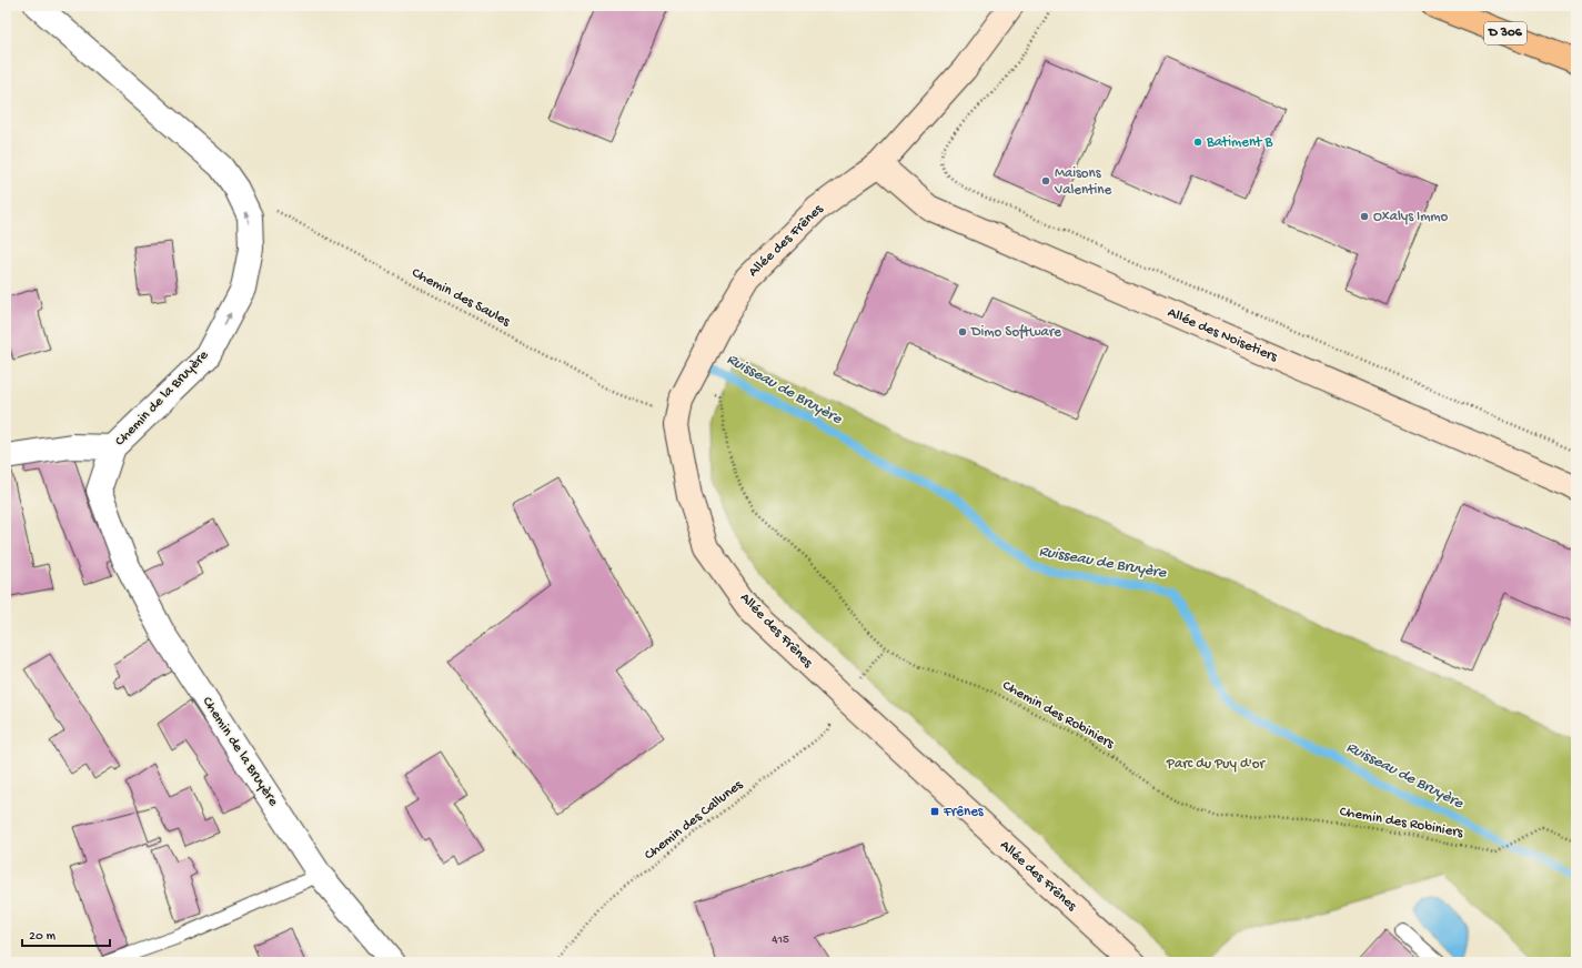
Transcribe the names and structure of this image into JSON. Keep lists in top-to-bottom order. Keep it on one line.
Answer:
{"streets":{"main road":["D 306"],"street":["Allée des Frênes","Allée des Noisetiers","Chemin de la Bruyère"],"path":["Chemin des Saules","Chemin des Robiniers","Chemin des Callunes"]},"crossings":[["Allée des Frênes","Chemin des Saules"],["Allée des Frênes","Allée des Noisetiers"],["Allée des Frênes","Chemin des Robiniers"],["Allée des Frênes","Chemin des Callunes"],["Chemin des Saules","Chemin de la Bruyère"],["Chemin des Saules","Chemin des Robiniers"],["Chemin des Robiniers","Chemin des Callunes"]],"water":["Ruisseau de Bruyère"],"parks":["Parc du Puy d'or"],"places":{"other":["Batiment B","Maisons Valentine","Oxalys Immo","Dimo Software"],"transit":["Frênes"]},"house_numbers":["415"],"scale_bar":"20 m"}
